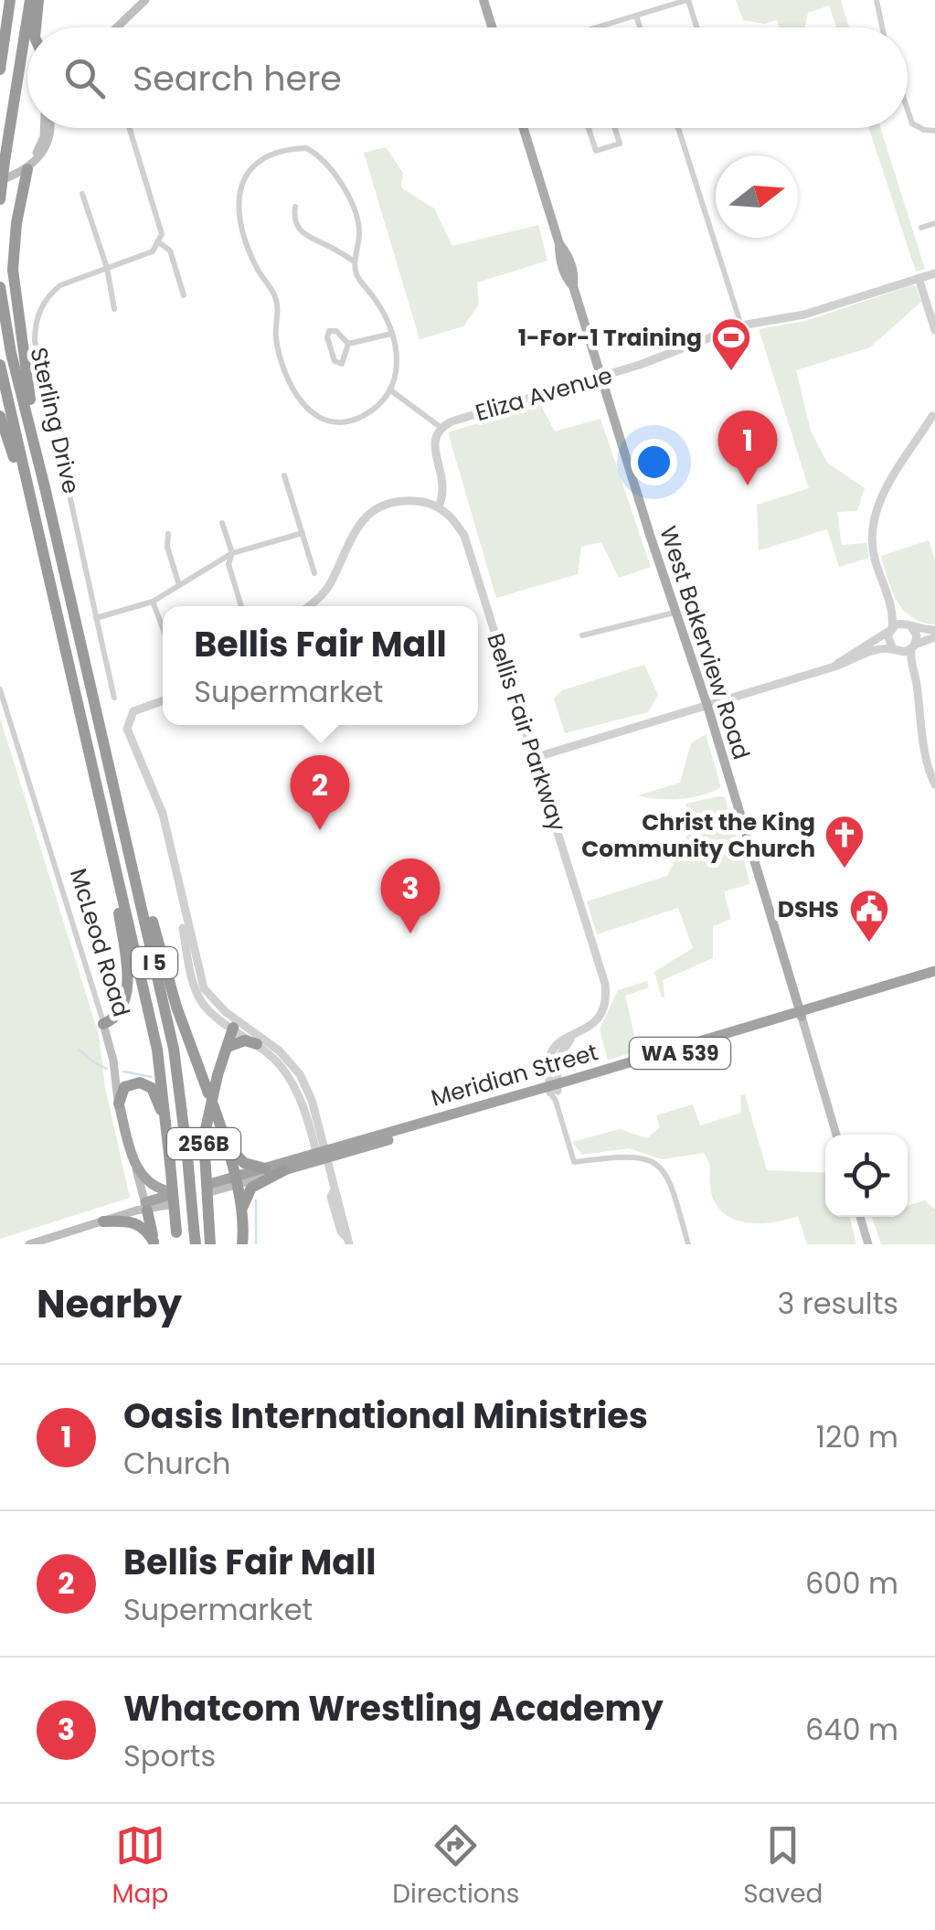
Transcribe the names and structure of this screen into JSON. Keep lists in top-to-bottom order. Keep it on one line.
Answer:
{"streets":{"highway":["McLeod Road","I 5","WA 539","Meridian Street","256B"],"main road":["West Bakerview Road"],"street":["Eliza Avenue","Sterling Drive","Bellis Fair Parkway"]},"crossings":[["Eliza Avenue","West Bakerview Road"],["West Bakerview Road","Meridian Street"],["Bellis Fair Parkway","Meridian Street"],["McLeod Road","Meridian Street"]],"places":{"sports":["1-For-1 Training"],"church":["Christ the King Community Church"],"public building":["DSHS"]},"north":"right","page":{"search":"Search here","pins":["1","2","3"],"popup":["Bellis Fair Mall","Supermarket"],"heading":["Nearby","3 results"],"list":[{"mark":"1","name":"Oasis International Ministries","note":"Church","value":"120 m"},{"mark":"2","name":"Bellis Fair Mall","note":"Supermarket","value":"600 m"},{"mark":"3","name":"Whatcom Wrestling Academy","note":"Sports","value":"640 m"}],"nav":["Map","Directions","Saved"]}}
